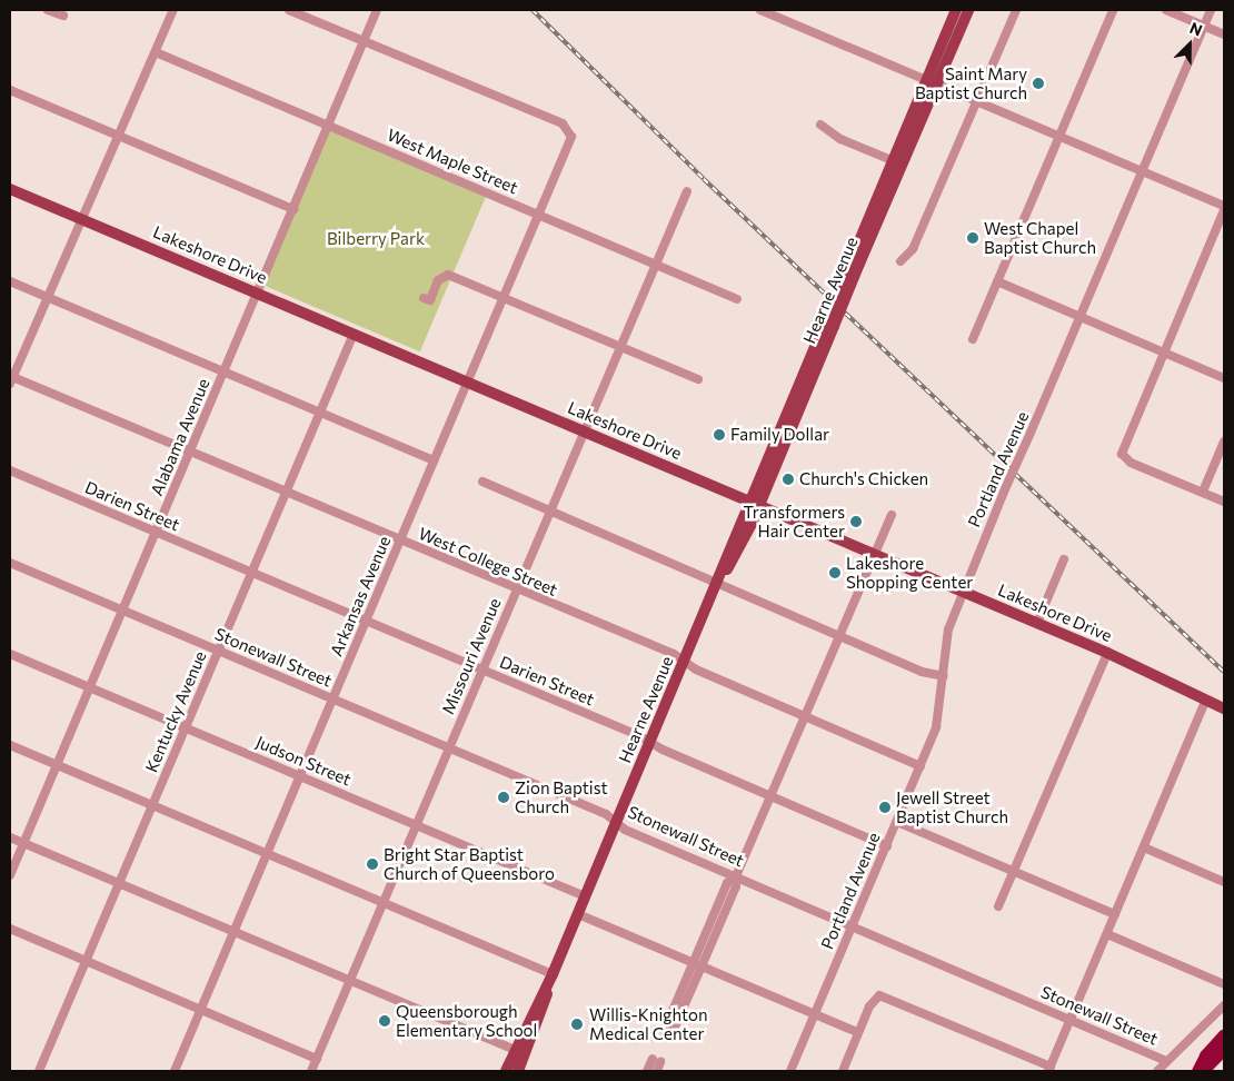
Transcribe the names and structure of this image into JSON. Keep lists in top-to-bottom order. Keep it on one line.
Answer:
{"streets":{"main road":["Lakeshore Drive","Hearne Avenue"],"street":["West Maple Street","Alabama Avenue","Portland Avenue","Darien Street","West College Street","Arkansas Avenue","Missouri Avenue","Stonewall Street","Kentucky Avenue","Judson Street"]},"crossings":[["West Maple Street","Alabama Avenue"],["West Maple Street","Arkansas Avenue"],["West Maple Street","Missouri Avenue"],["Lakeshore Drive","Hearne Avenue"],["Lakeshore Drive","Alabama Avenue"],["Lakeshore Drive","Portland Avenue"],["Lakeshore Drive","Arkansas Avenue"],["Lakeshore Drive","Missouri Avenue"],["Lakeshore Drive","Kentucky Avenue"],["Hearne Avenue","Darien Street"],["Hearne Avenue","West College Street"],["Hearne Avenue","Stonewall Street"],["Hearne Avenue","Judson Street"],["Alabama Avenue","Darien Street"],["Alabama Avenue","West College Street"],["Alabama Avenue","Arkansas Avenue"],["Alabama Avenue","Stonewall Street"],["Alabama Avenue","Judson Street"],["Portland Avenue","Darien Street"],["Portland Avenue","West College Street"],["Portland Avenue","Stonewall Street"],["Darien Street","Arkansas Avenue"],["Darien Street","Missouri Avenue"],["Darien Street","Kentucky Avenue"],["West College Street","Arkansas Avenue"],["West College Street","Missouri Avenue"],["West College Street","Kentucky Avenue"],["Arkansas Avenue","Stonewall Street"],["Arkansas Avenue","Judson Street"],["Missouri Avenue","Stonewall Street"],["Missouri Avenue","Judson Street"],["Stonewall Street","Kentucky Avenue"],["Kentucky Avenue","Judson Street"]],"parks":["Bilberry Park"],"places":["Saint Mary Baptist Church","West Chapel Baptist Church","Family Dollar","Church's Chicken","Transformers Hair Center","Lakeshore Shopping Center","Zion Baptist Church","Jewell Street Baptist Church","Bright Star Baptist Church of Queensboro","Queensborough Elementary School","Willis-Knighton Medical Center"],"north":"top right"}
